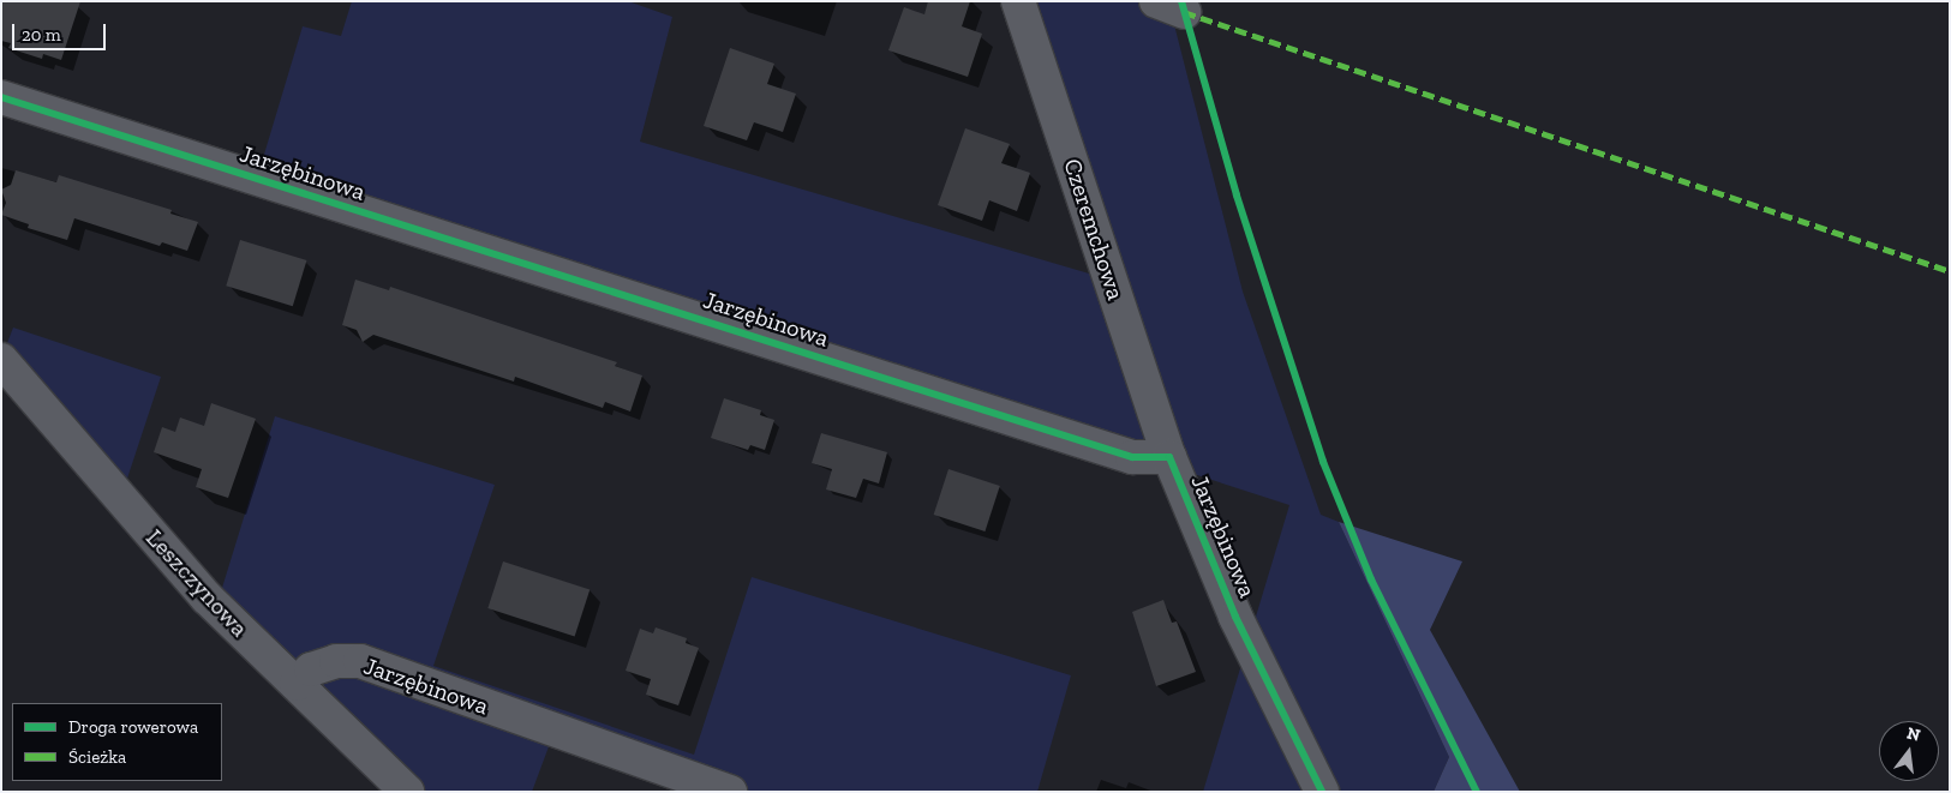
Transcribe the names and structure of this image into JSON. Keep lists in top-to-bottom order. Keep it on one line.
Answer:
{"streets":{"street":["Jarzębinowa","Czeremchowa","Leszczynowa"]},"crossings":[["Jarzębinowa","Czeremchowa"],["Jarzębinowa","Leszczynowa"]],"legend":["Droga rowerowa","Ścieżka"],"scale_bar":"20 m","north":"top"}
